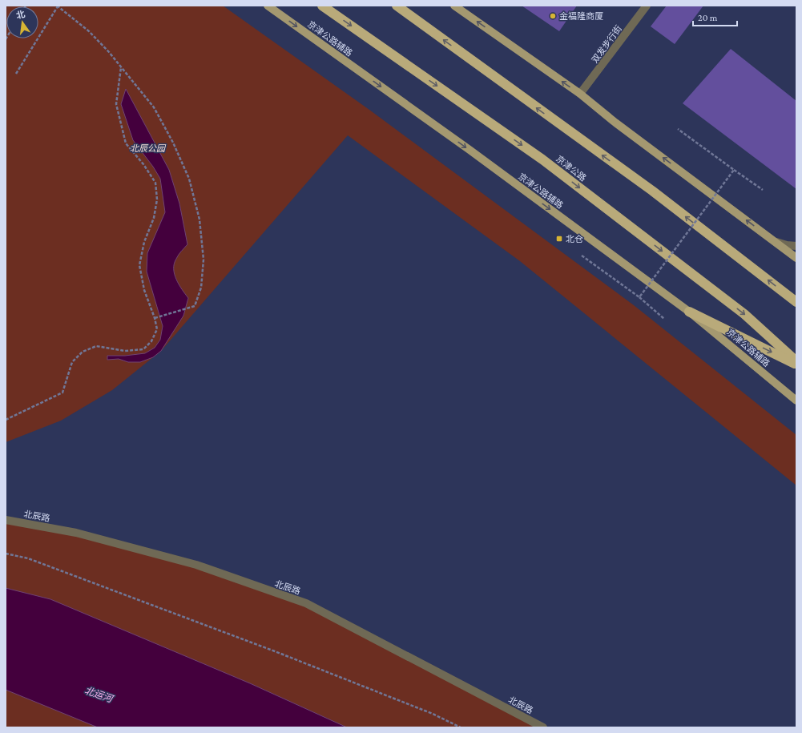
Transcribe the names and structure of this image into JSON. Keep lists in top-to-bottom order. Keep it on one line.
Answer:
{"streets":{"highway":["京津公路"],"main road":["京津公路辅路"],"street":["双发步行街","北辰路"]},"one_way":["京津公路辅路"],"water":["北运河"],"parks":["北辰公园"],"places":{"other":["金福隆商厦"],"transit":["北仓"]},"scale_bar":"20 m","north":"top"}
